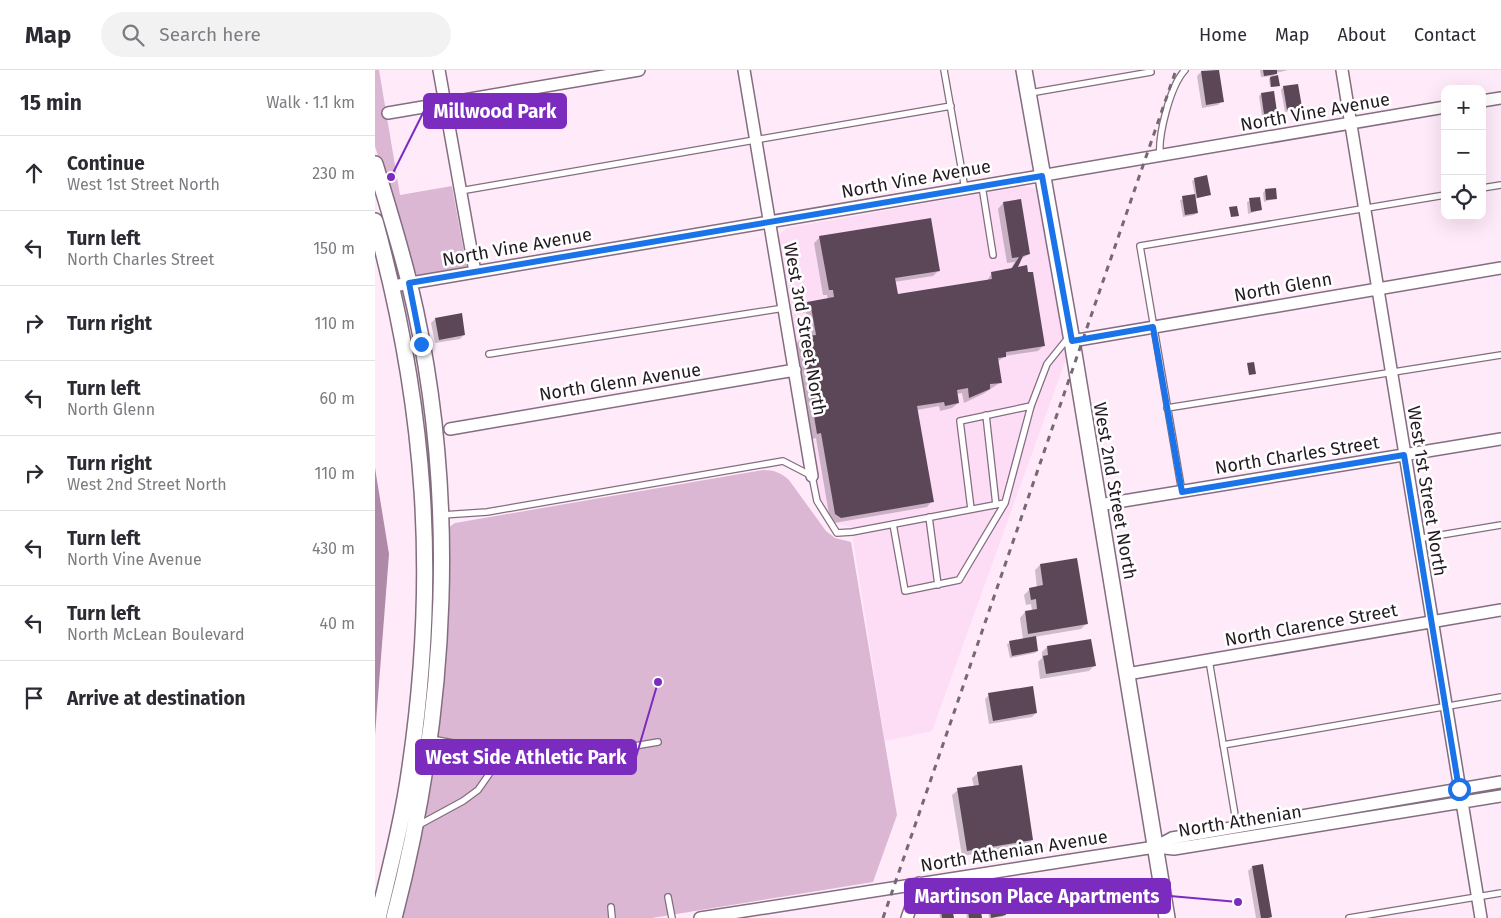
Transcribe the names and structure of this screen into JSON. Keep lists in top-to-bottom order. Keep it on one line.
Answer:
{"streets":{"main road":["West 2nd Street North"],"street":["North Vine Avenue","North Glenn","West 3rd Street North","North Glenn Avenue","North Charles Street","West 1st Street North","North Clarence Street","North Athenian","North Athenian Avenue"]},"crossings":[["North Vine Avenue","West 3rd Street North"],["North Vine Avenue","West 2nd Street North"],["North Vine Avenue","West 1st Street North"],["North Glenn","West 2nd Street North"],["North Glenn","West 1st Street North"],["West 3rd Street North","North Glenn Avenue"],["North Charles Street","West 2nd Street North"],["North Charles Street","West 1st Street North"],["West 2nd Street North","North Clarence Street"],["West 2nd Street North","North Athenian"],["West 2nd Street North","North Athenian Avenue"],["West 1st Street North","North Clarence Street"],["West 1st Street North","North Athenian"],["North Athenian","North Athenian Avenue"]],"places":["Millwood Park","West Side Athletic Park","Martinson Place Apartments"],"page":{"header":"Map","search":"Search here","nav":["Home","Map","About","Contact"],"heading":["15 min","Walk · 1.1 km"],"map_buttons":["+","−"],"list":[["Continue","West 1st Street North","230 m"],["Turn left","North Charles Street","150 m"],["Turn right","110 m"],["Turn left","North Glenn","60 m"],["Turn right","West 2nd Street North","110 m"],["Turn left","North Vine Avenue","430 m"],["Turn left","North McLean Boulevard","40 m"],"Arrive at destination"]}}
